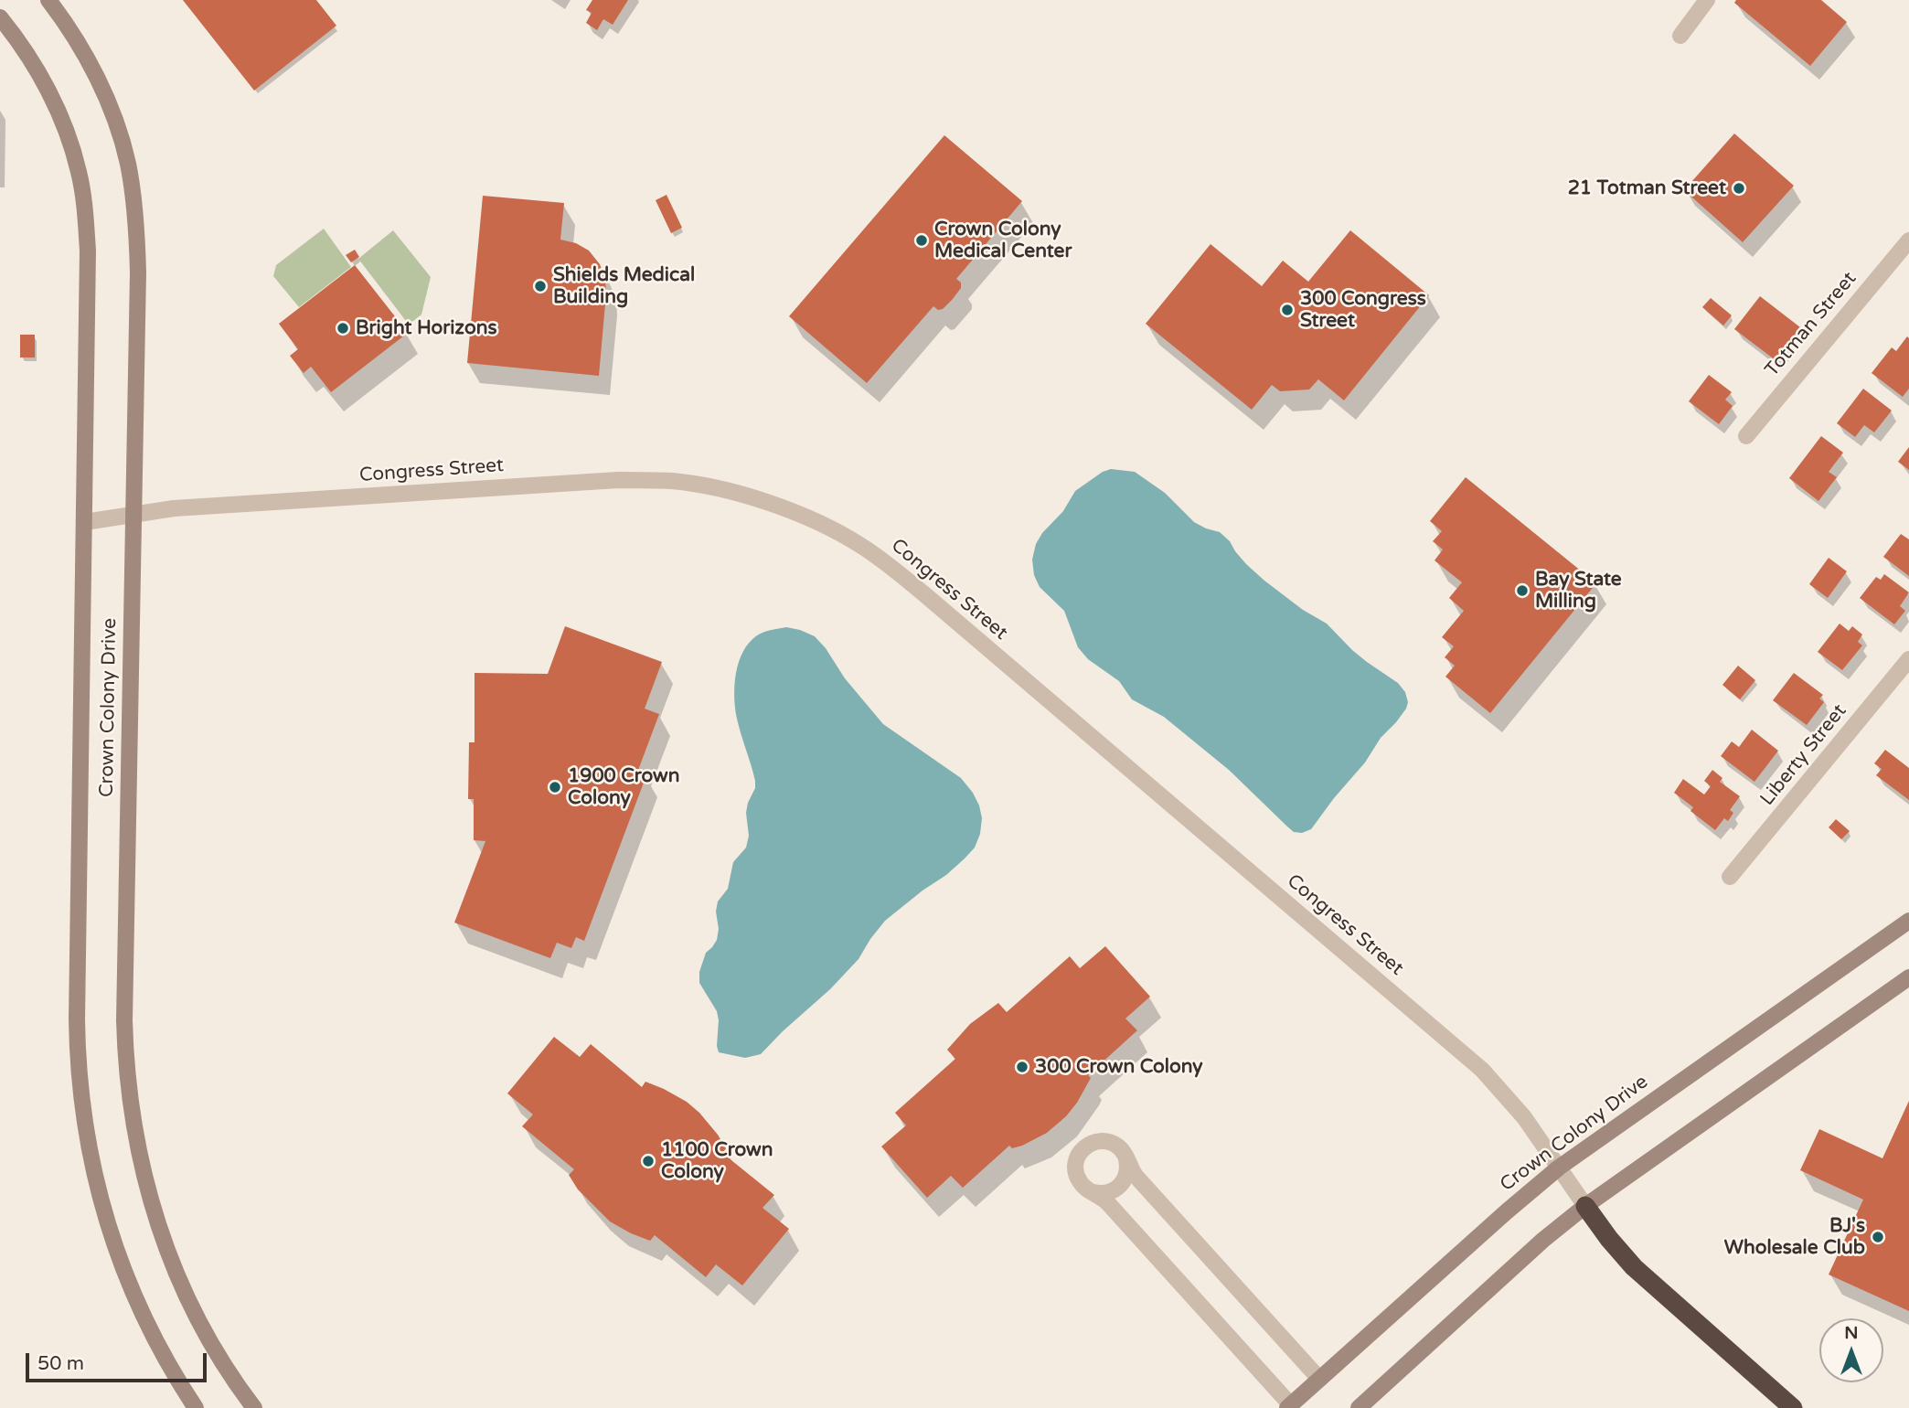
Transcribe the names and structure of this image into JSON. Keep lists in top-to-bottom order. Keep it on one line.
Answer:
{"streets":{"street":["Totman Street","Congress Street","Crown Colony Drive","Liberty Street"]},"crossings":[["Congress Street","Crown Colony Drive"]],"places":["21 Totman Street","Crown Colony Medical Center","Shields Medical Building","300 Congress Street","Bright Horizons","Bay State Milling","1900 Crown Colony","300 Crown Colony","1100 Crown Colony","BJ's Wholesale Club"],"scale_bar":"50 m","north":"top"}
